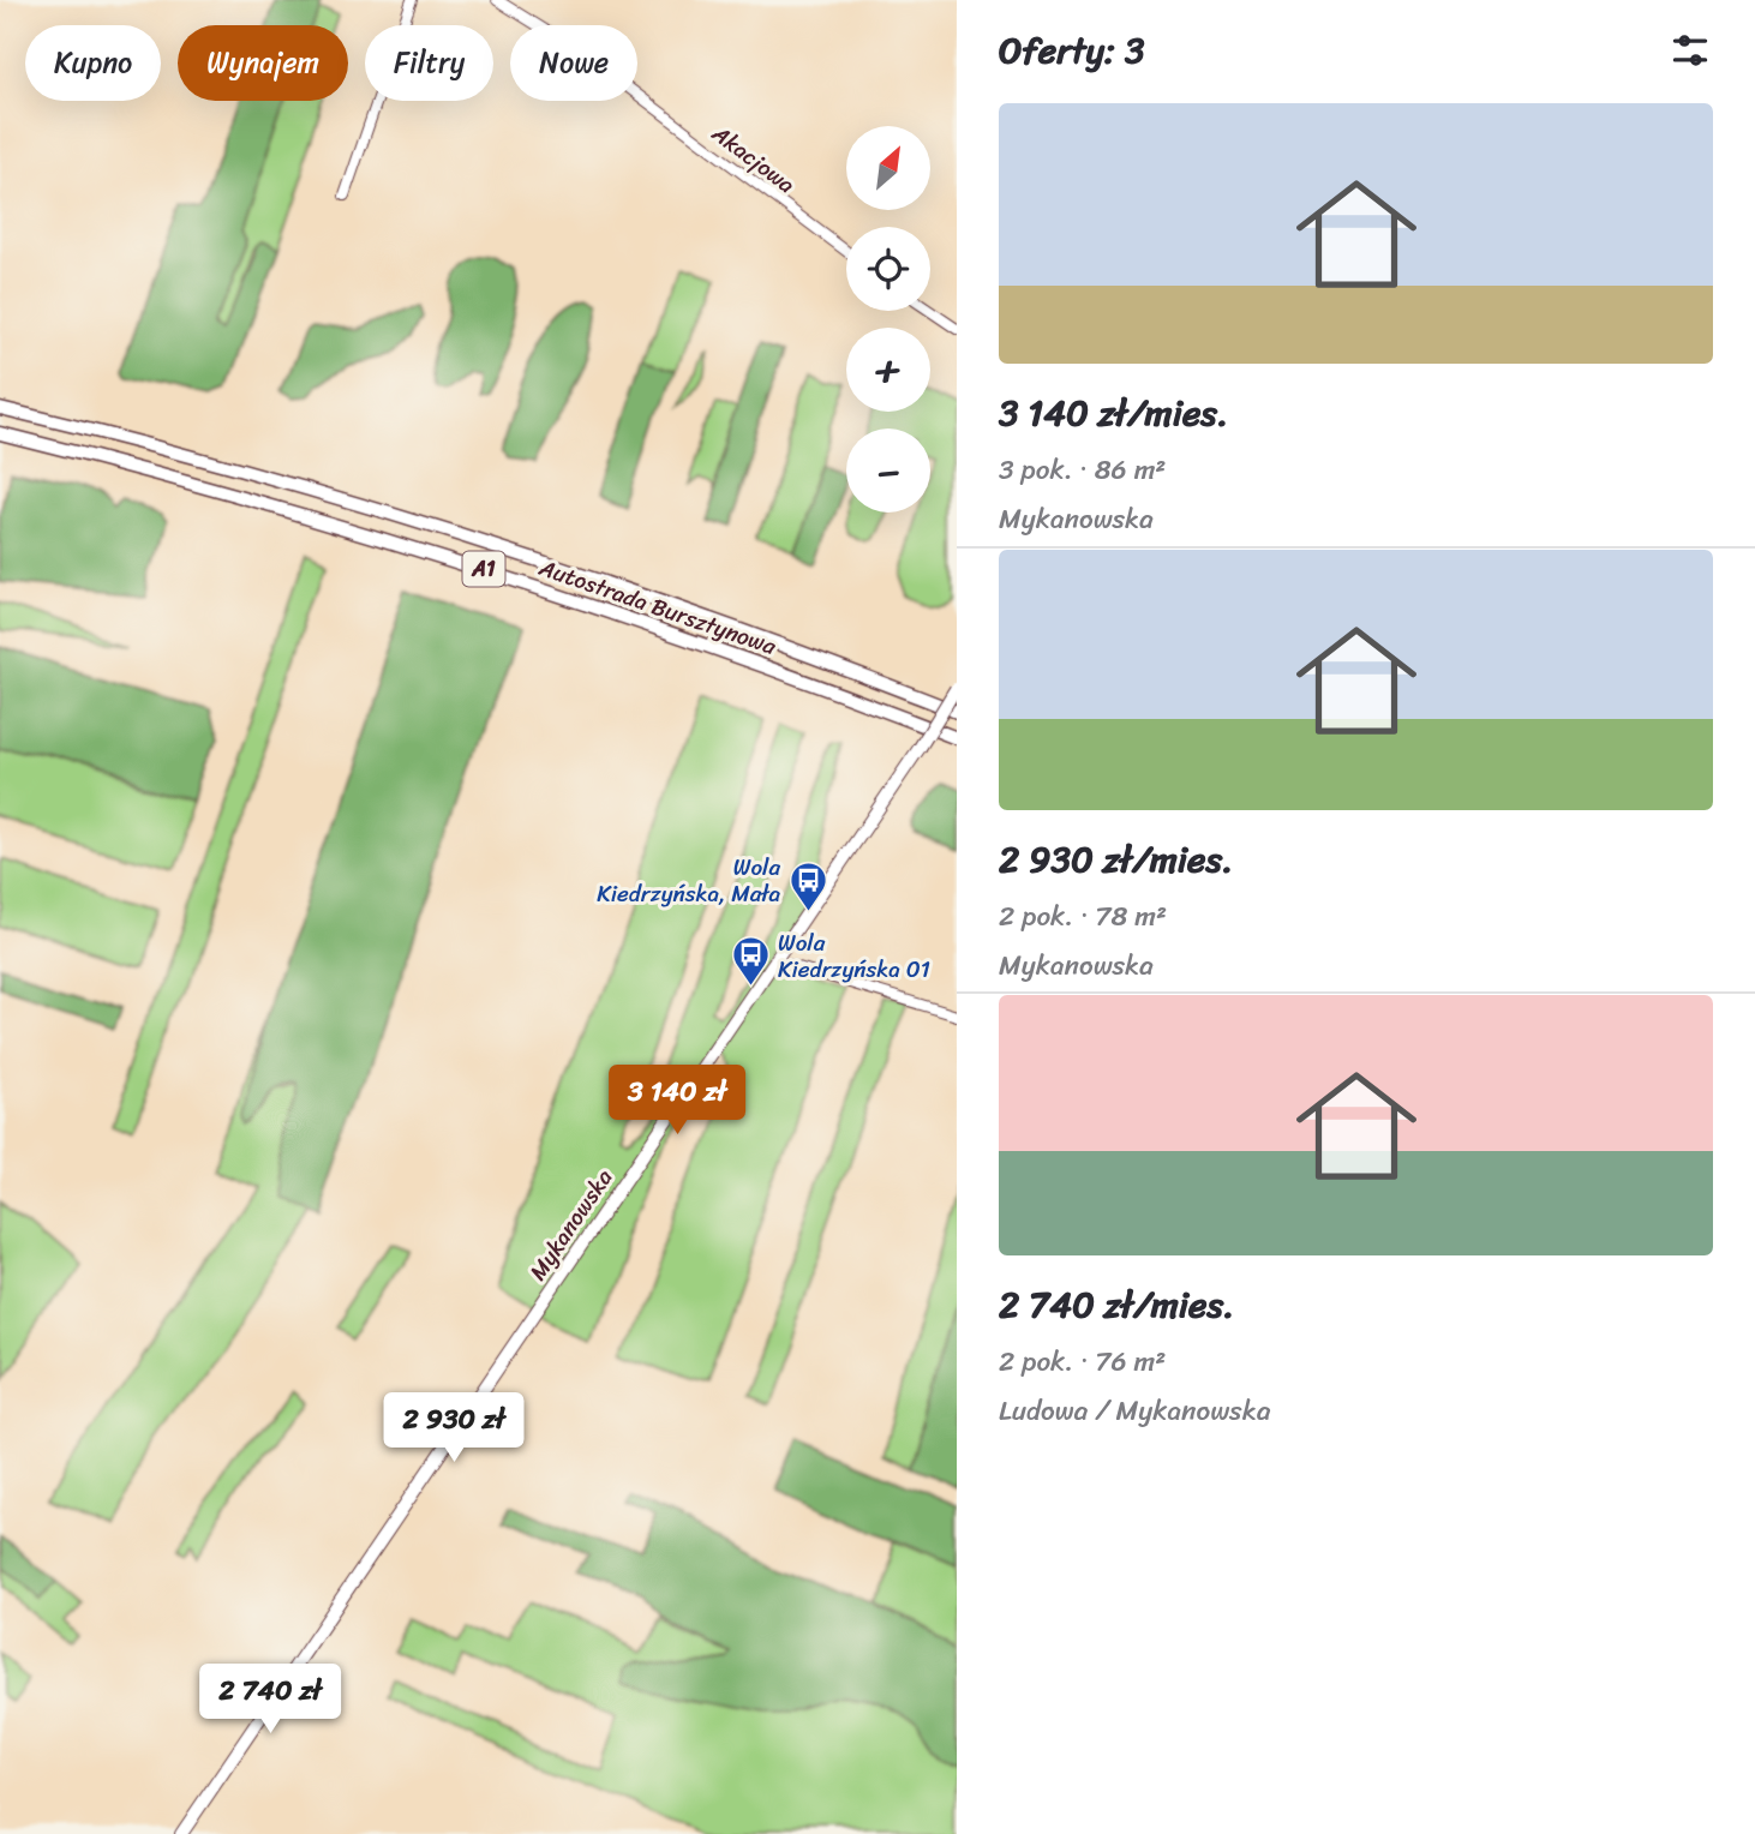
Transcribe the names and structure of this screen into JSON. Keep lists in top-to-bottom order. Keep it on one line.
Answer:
{"streets":{"highway":["A1","Autostrada Bursztynowa"],"main road":["Mykanowska"],"street":["Akacjowa"]},"places":{"bus stop":["Wola Kiedrzyńska, Mała","Wola Kiedrzyńska 01"]},"north":"top right","page":{"heading":"Oferty: 3","chip":["Kupno","Wynajem","Filtry","Nowe"],"list":[{"name":"3 140 zł/mies.","note":"3 pok. · 86 m² · Mykanowska"},{"name":"2 930 zł/mies.","note":"2 pok. · 78 m² · Mykanowska"},{"name":"2 740 zł/mies.","note":"2 pok. · 76 m² · Ludowa / Mykanowska"}],"map_buttons":["+","−"],"price":["3 140 zł","2 930 zł","2 740 zł"]}}
